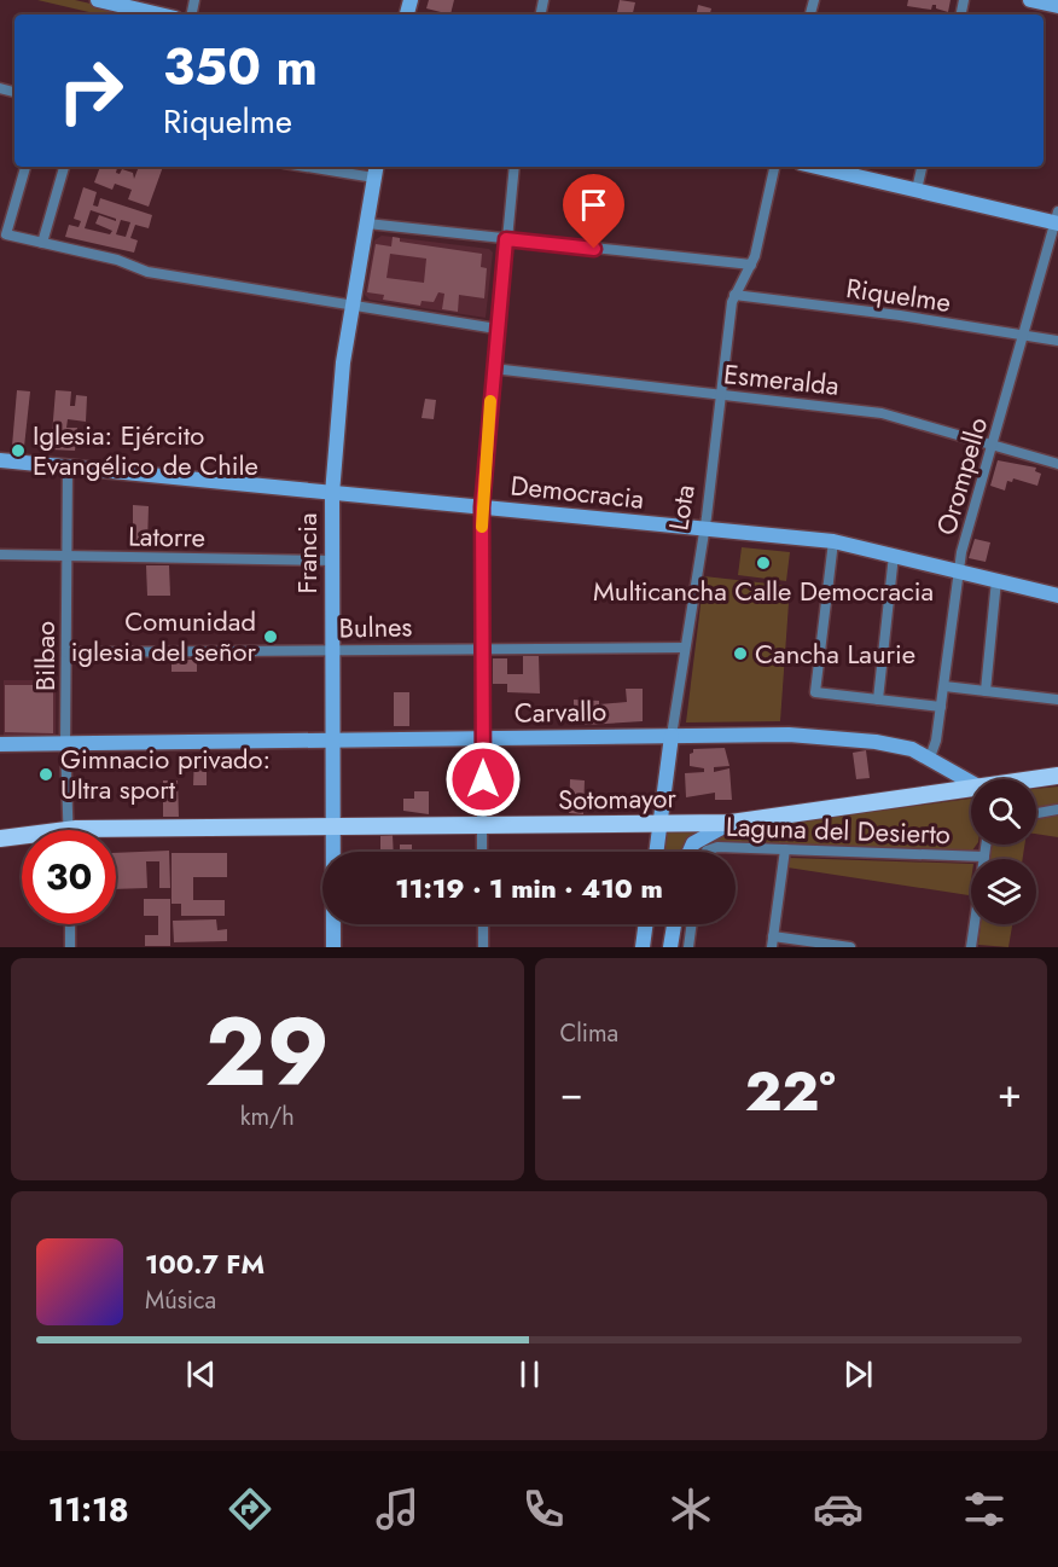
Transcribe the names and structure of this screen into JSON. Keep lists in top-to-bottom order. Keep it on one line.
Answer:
{"streets":{"main road":["Sotomayor"],"street":["Riquelme","Esmeralda","Orompello","Democracia","Lota","Latorre","Francia","Bulnes","Bilbao","Carvallo","Laguna del Desierto"]},"crossings":[["Riquelme","Orompello"],["Riquelme","Lota"],["Esmeralda","Orompello"],["Esmeralda","Lota"],["Orompello","Democracia"],["Orompello","Carvallo"],["Democracia","Lota"],["Democracia","Francia"],["Democracia","Bilbao"],["Lota","Bulnes"],["Lota","Carvallo"],["Lota","Sotomayor"],["Latorre","Francia"],["Latorre","Bilbao"],["Francia","Bulnes"],["Francia","Carvallo"],["Francia","Sotomayor"],["Bulnes","Bilbao"],["Bilbao","Carvallo"]],"places":["Iglesia: Ejército Evangélico de Chile","Multicancha Calle Democracia","Comunidad iglesia del señor","Cancha Laurie","Gimnacio privado: Ultra sport"],"page":{"turn":["350 m","Riquelme"],"limit":"30","trip":"11:19 · 1 min · 410 m","tile":[["29","km/h"],"Clima"],"heat":["−","22°","+"],"song":["100.7 FM","Música"],"tabs":"11:18"}}
